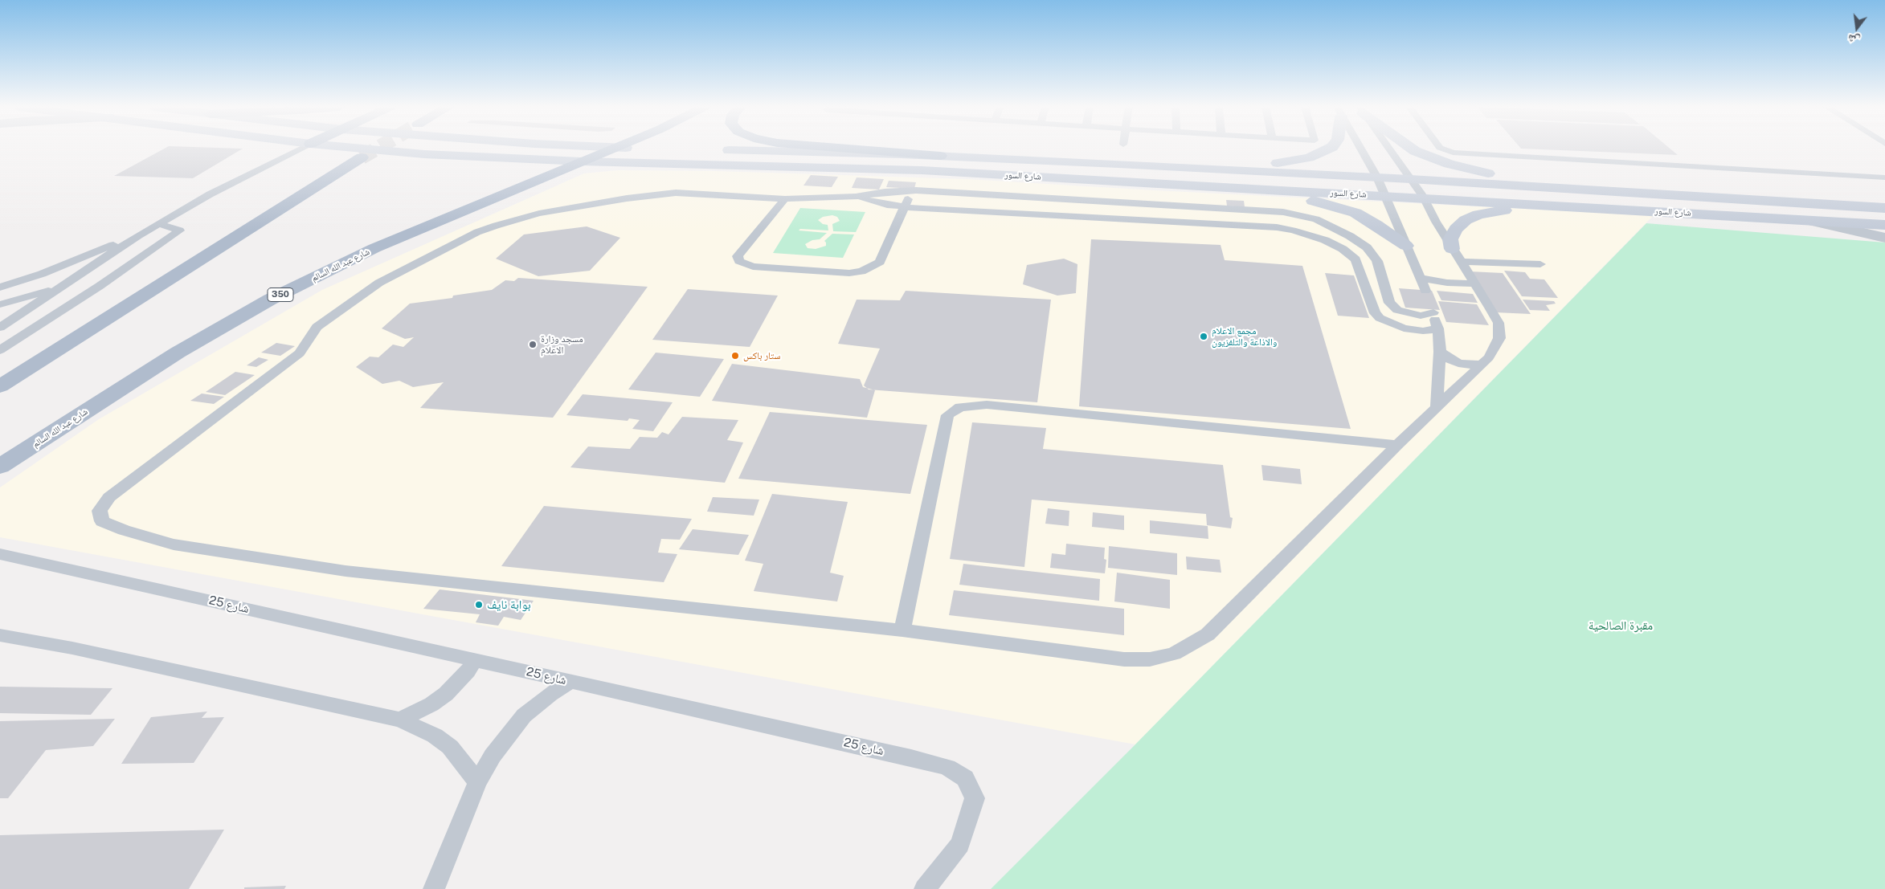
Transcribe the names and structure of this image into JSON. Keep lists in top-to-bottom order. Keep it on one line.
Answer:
{"streets":{"main road":["شارع السور","شارع عبد الله السالم","350"],"lane":["شارع 25"]},"crossings":[["شارع السور","شارع عبد الله السالم"]],"parks":["مقبرة الصالحية"],"places":["مجمع الاعلام والاذاعة والتلفزيون","مسجد وزارة الاعلام","ستار باكس","بوابة نايف"],"north":"bottom"}
